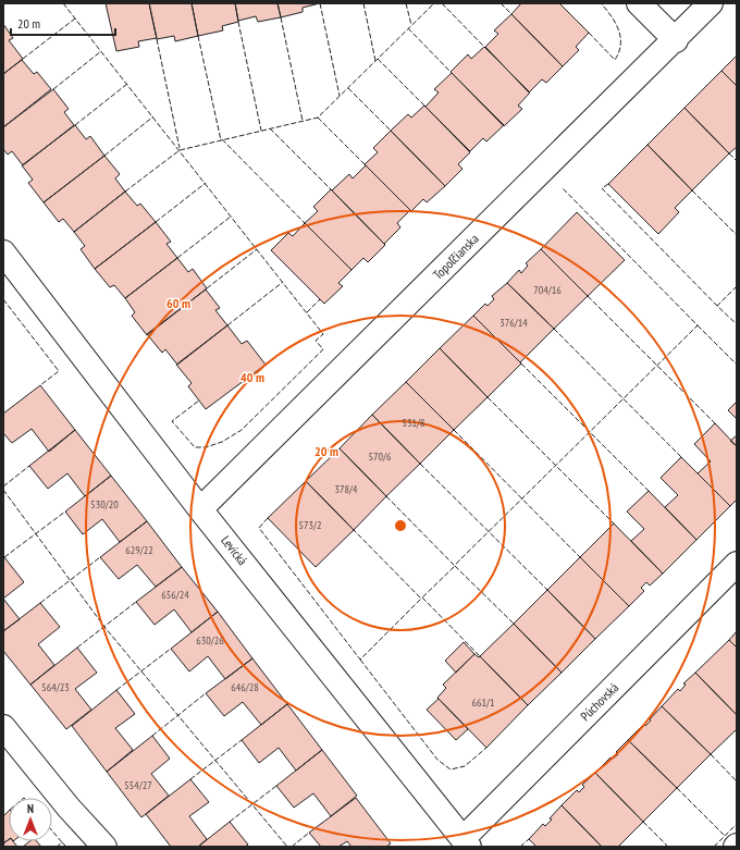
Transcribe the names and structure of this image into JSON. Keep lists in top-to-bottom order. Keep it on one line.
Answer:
{"streets":{"street":["Topoľčianska","Levická","Púchovská"]},"crossings":[["Topoľčianska","Levická"],["Levická","Púchovská"]],"house_numbers":["704/16","376/14","531/8","570/6","378/4","530/20","573/2","629/22","656/24","630/26","564/23","646/28","661/1","554/27"],"scale_bar":"20 m","north":"top","rings":["60 m","40 m","20 m"]}
